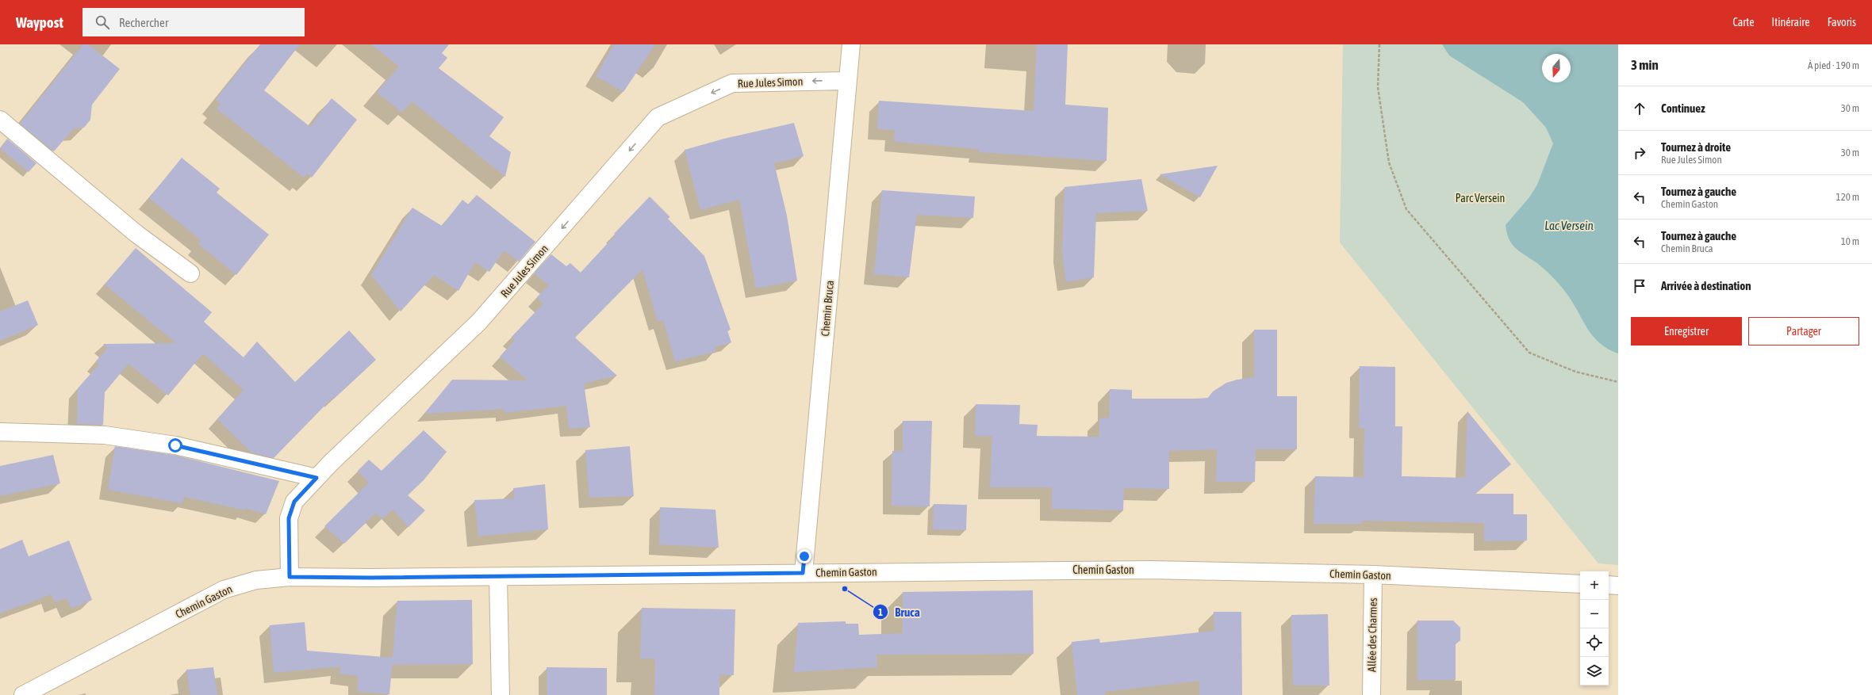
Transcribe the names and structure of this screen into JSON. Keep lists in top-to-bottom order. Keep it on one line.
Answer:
{"streets":{"street":["Rue Jules Simon","Chemin Bruca","Chemin Gaston","Allée des Charmes"]},"crossings":[["Rue Jules Simon","Chemin Bruca"],["Rue Jules Simon","Chemin Gaston"],["Chemin Bruca","Chemin Gaston"],["Chemin Gaston","Allée des Charmes"]],"one_way":["Rue Jules Simon"],"water":["Lac Versein"],"parks":["Parc Versein"],"places":["Bruca"],"north":"bottom","page":{"header":"Waypost","search":"Rechercher","nav":["Carte","Itinéraire","Favoris"],"heading":["3 min","À pied · 190 m"],"list":[["Continuez","30 m"],["Tournez à droite","Rue Jules Simon","30 m"],["Tournez à gauche","Chemin Gaston","120 m"],["Tournez à gauche","Chemin Bruca","10 m"],"Arrivée à destination"],"buttons":["Enregistrer","Partager"],"map_buttons":["+","−"]}}
